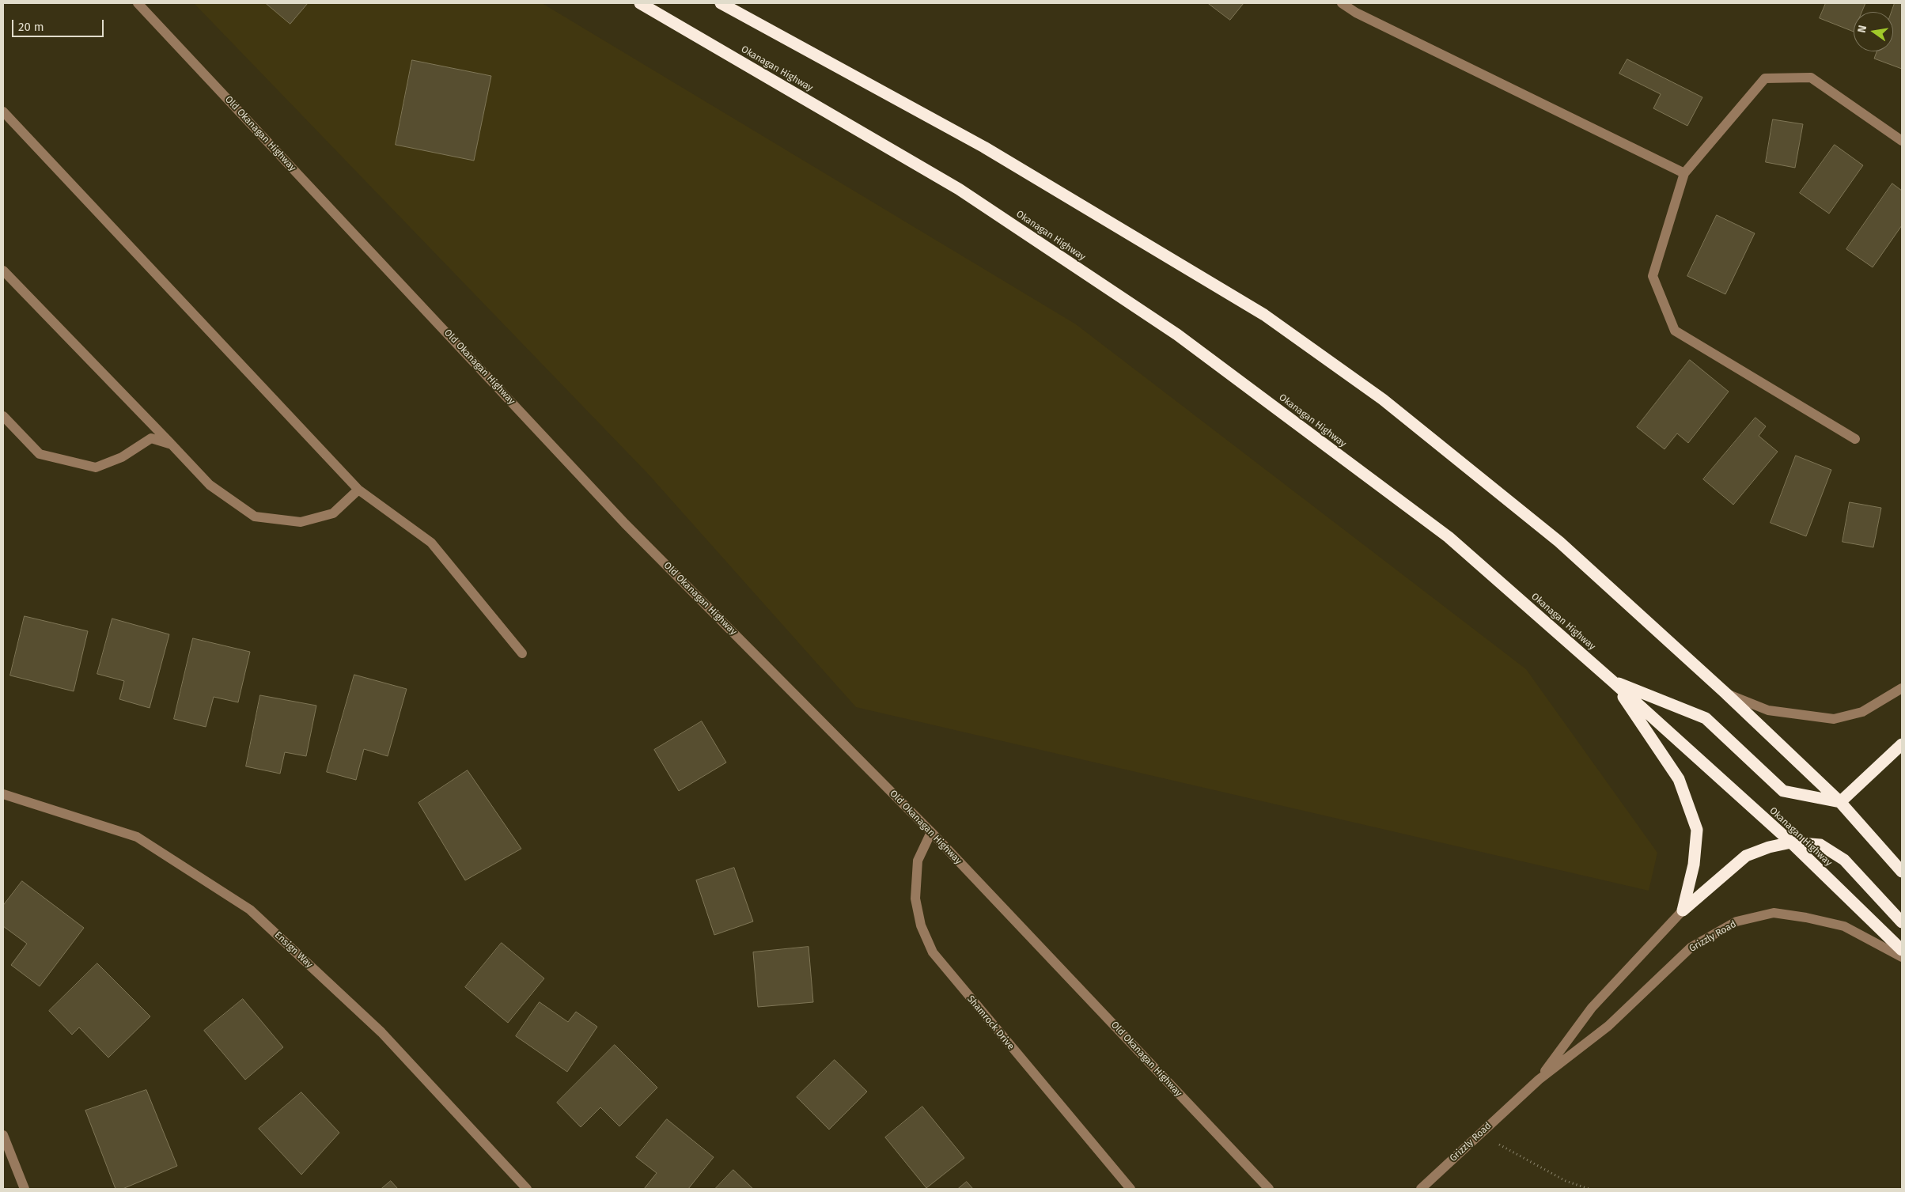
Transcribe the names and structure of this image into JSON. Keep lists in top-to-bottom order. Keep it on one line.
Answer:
{"streets":{"highway":["Okanagan Highway"],"street":["Old Okanagan Highway","Grizzly Road","Ensign Way","Shamrock Drive"]},"crossings":[["Old Okanagan Highway","Shamrock Drive"]],"scale_bar":"20 m","north":"left"}
